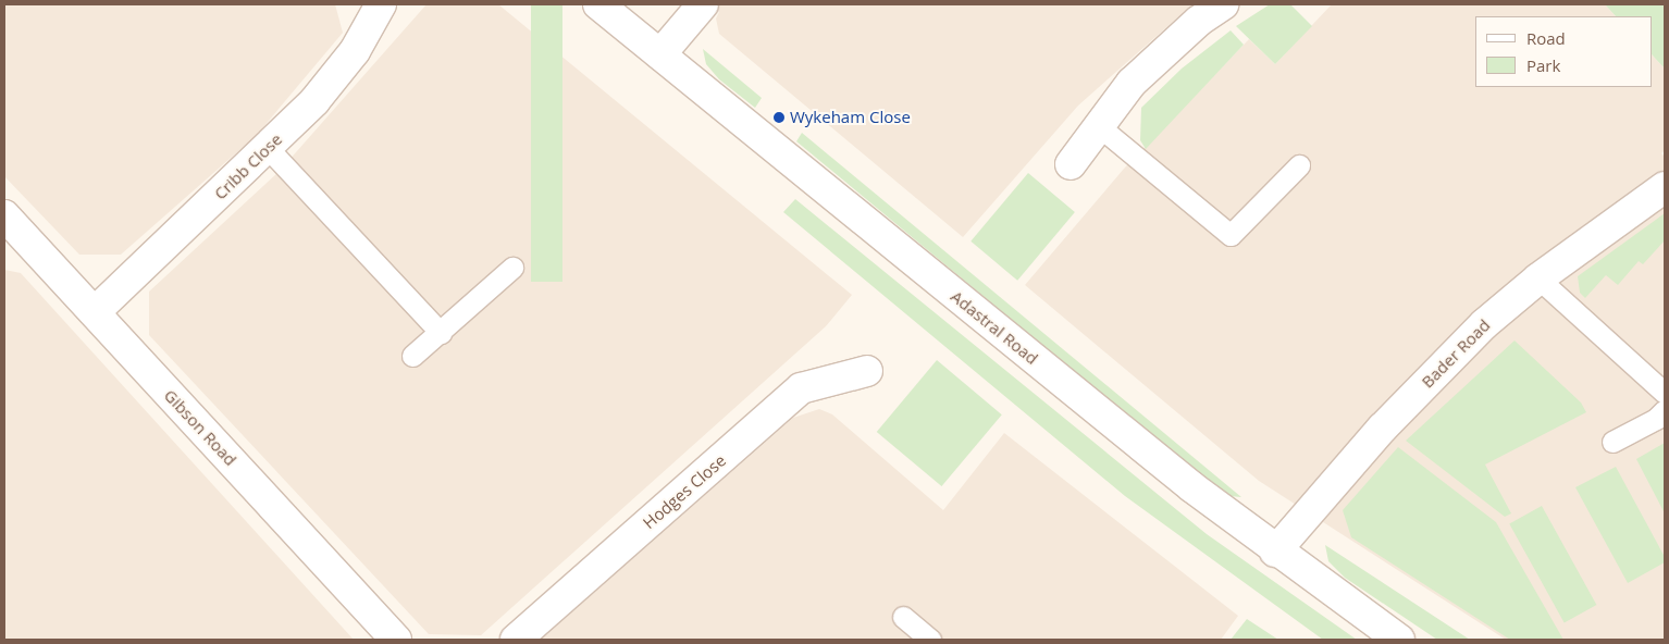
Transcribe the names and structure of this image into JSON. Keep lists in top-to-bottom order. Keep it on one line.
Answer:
{"streets":{"street":["Cribb Close","Adastral Road","Bader Road","Gibson Road","Hodges Close"]},"crossings":[["Cribb Close","Gibson Road"],["Adastral Road","Bader Road"]],"places":["Wykeham Close"],"legend":["Road","Park"]}
